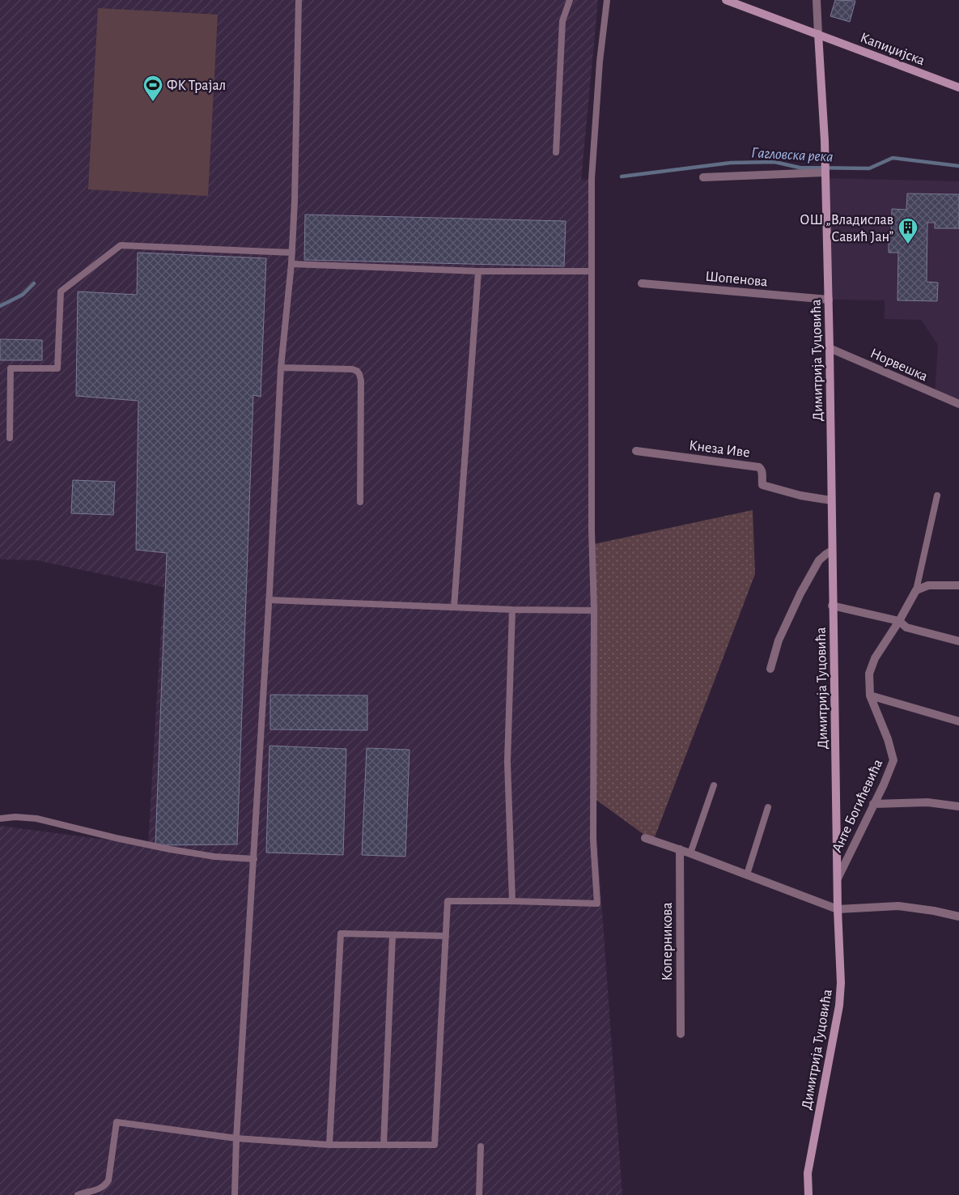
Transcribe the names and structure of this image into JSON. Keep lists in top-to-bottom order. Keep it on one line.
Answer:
{"streets":{"street":["Капиџијска","Шопенова","Димитрија Туцовића","Норвешка","Кнеза Иве","Анте Богићевића","Коперникова"]},"crossings":[["Капиџијска","Димитрија Туцовића"],["Шопенова","Димитрија Туцовића"],["Димитрија Туцовића","Норвешка"],["Димитрија Туцовића","Кнеза Иве"],["Димитрија Туцовића","Анте Богићевића"]],"water":["Гагловска река"],"places":{"sports":["ФК Трајал"],"building":["ОШ „Владислав Савић Јан”"]}}
